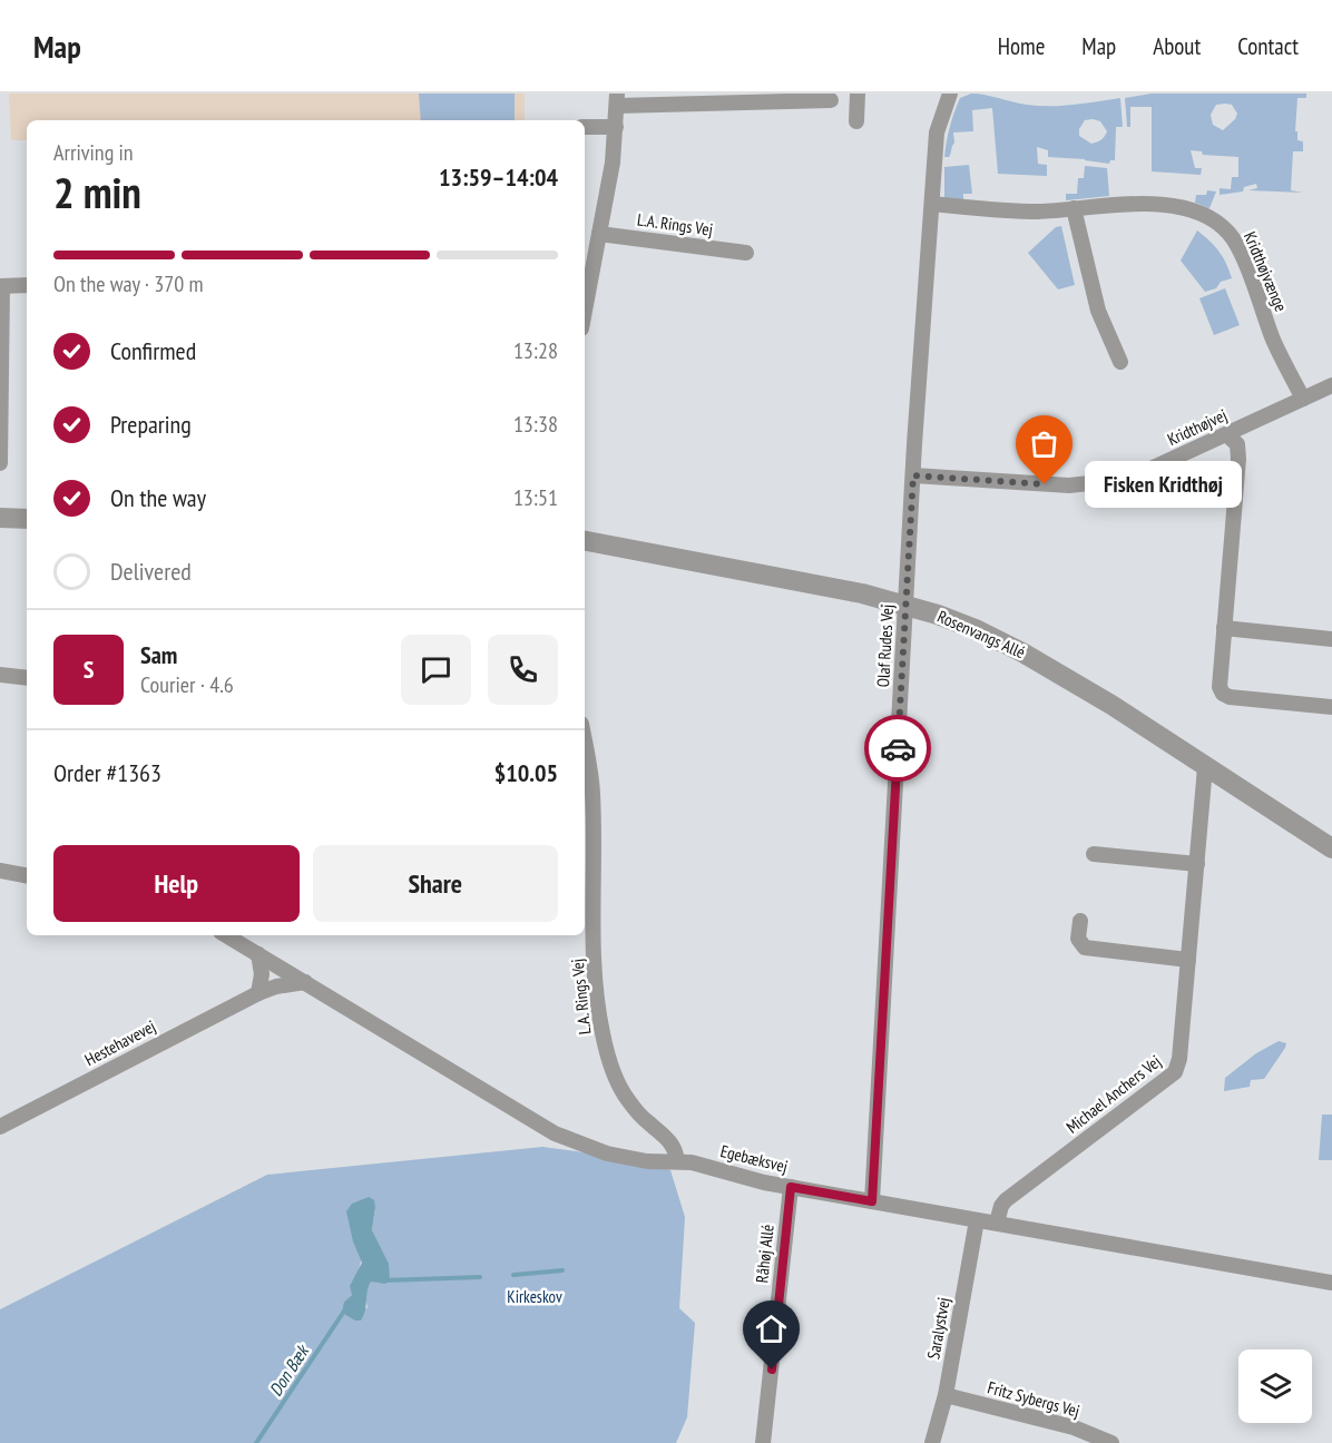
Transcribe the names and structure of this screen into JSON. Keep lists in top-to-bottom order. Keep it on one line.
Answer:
{"streets":{"street":["L.A. Rings Vej","Kridthøjvænge","Kridthøjvej","Rosenvangs Allé","Olaf Rudes Vej","Hestehavevej","Michael Anchers Vej","Egebæksvej","Råhøj Allé","Saralystvej","Fritz Sybergs Vej"]},"crossings":[["L.A. Rings Vej","Egebæksvej"],["Kridthøjvænge","Kridthøjvej"],["Kridthøjvænge","Olaf Rudes Vej"],["Kridthøjvej","Olaf Rudes Vej"],["Rosenvangs Allé","Olaf Rudes Vej"],["Rosenvangs Allé","Michael Anchers Vej"],["Olaf Rudes Vej","Egebæksvej"],["Hestehavevej","Egebæksvej"],["Michael Anchers Vej","Egebæksvej"],["Egebæksvej","Råhøj Allé"],["Egebæksvej","Saralystvej"],["Saralystvej","Fritz Sybergs Vej"]],"water":["Don Bæk"],"parks":["Kirkeskov"],"places":["Fisken Kridthøj"],"page":{"header":"Map","nav":["Home","Map","About","Contact"],"heading":["2 min","Arriving in","13:59–14:04"],"panel":["Sam","Courier · 4.6","Order #1363","$10.05"],"bar":"On the way · 370 m","list":[["Confirmed","13:28"],["Preparing","13:38"],["On the way","13:51"],"Delivered"],"bubble":"Fisken Kridthøj","round":"S","buttons":["Help","Share"]}}
